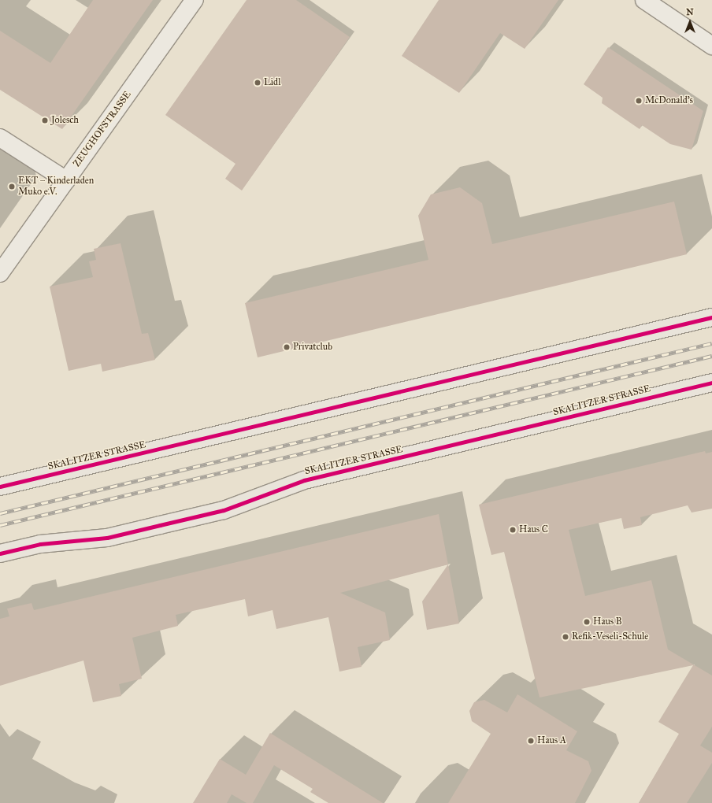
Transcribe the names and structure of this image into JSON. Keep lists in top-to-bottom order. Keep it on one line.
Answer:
{"streets":{"main road":["SKALITZER STRASSE"],"street":["ZEUGHOFSTRASSE"]},"places":["Lidl","McDonald's","Jolesch","EKT – Kinderladen Muko e.V.","Privatclub","Haus C","Haus B","Refik-Veseli-Schule","Haus A"],"north":"top"}
